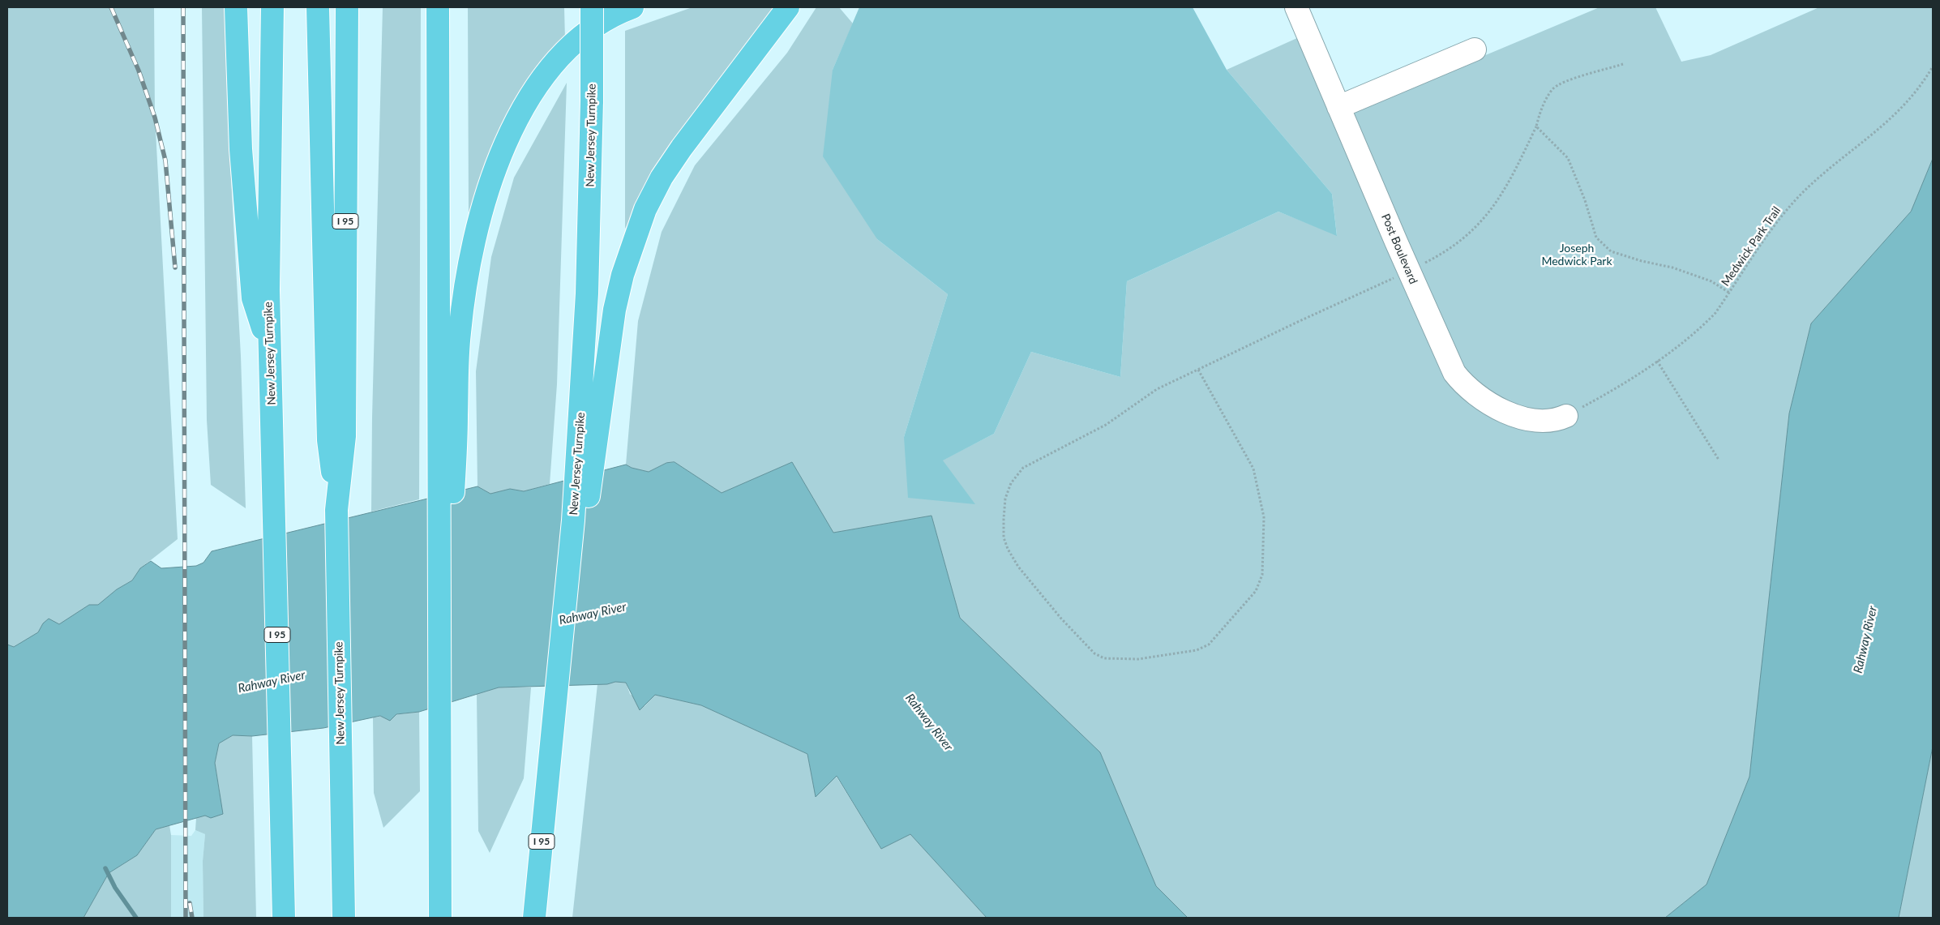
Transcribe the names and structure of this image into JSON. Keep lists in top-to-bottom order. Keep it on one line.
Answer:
{"streets":{"highway":["New Jersey Turnpike","I 95"],"street":["Post Boulevard"],"path":["Medwick Park Trail"]},"crossings":[["Medwick Park Trail","Post Boulevard"]],"water":["Rahway River"],"parks":["Joseph Medwick Park"]}
